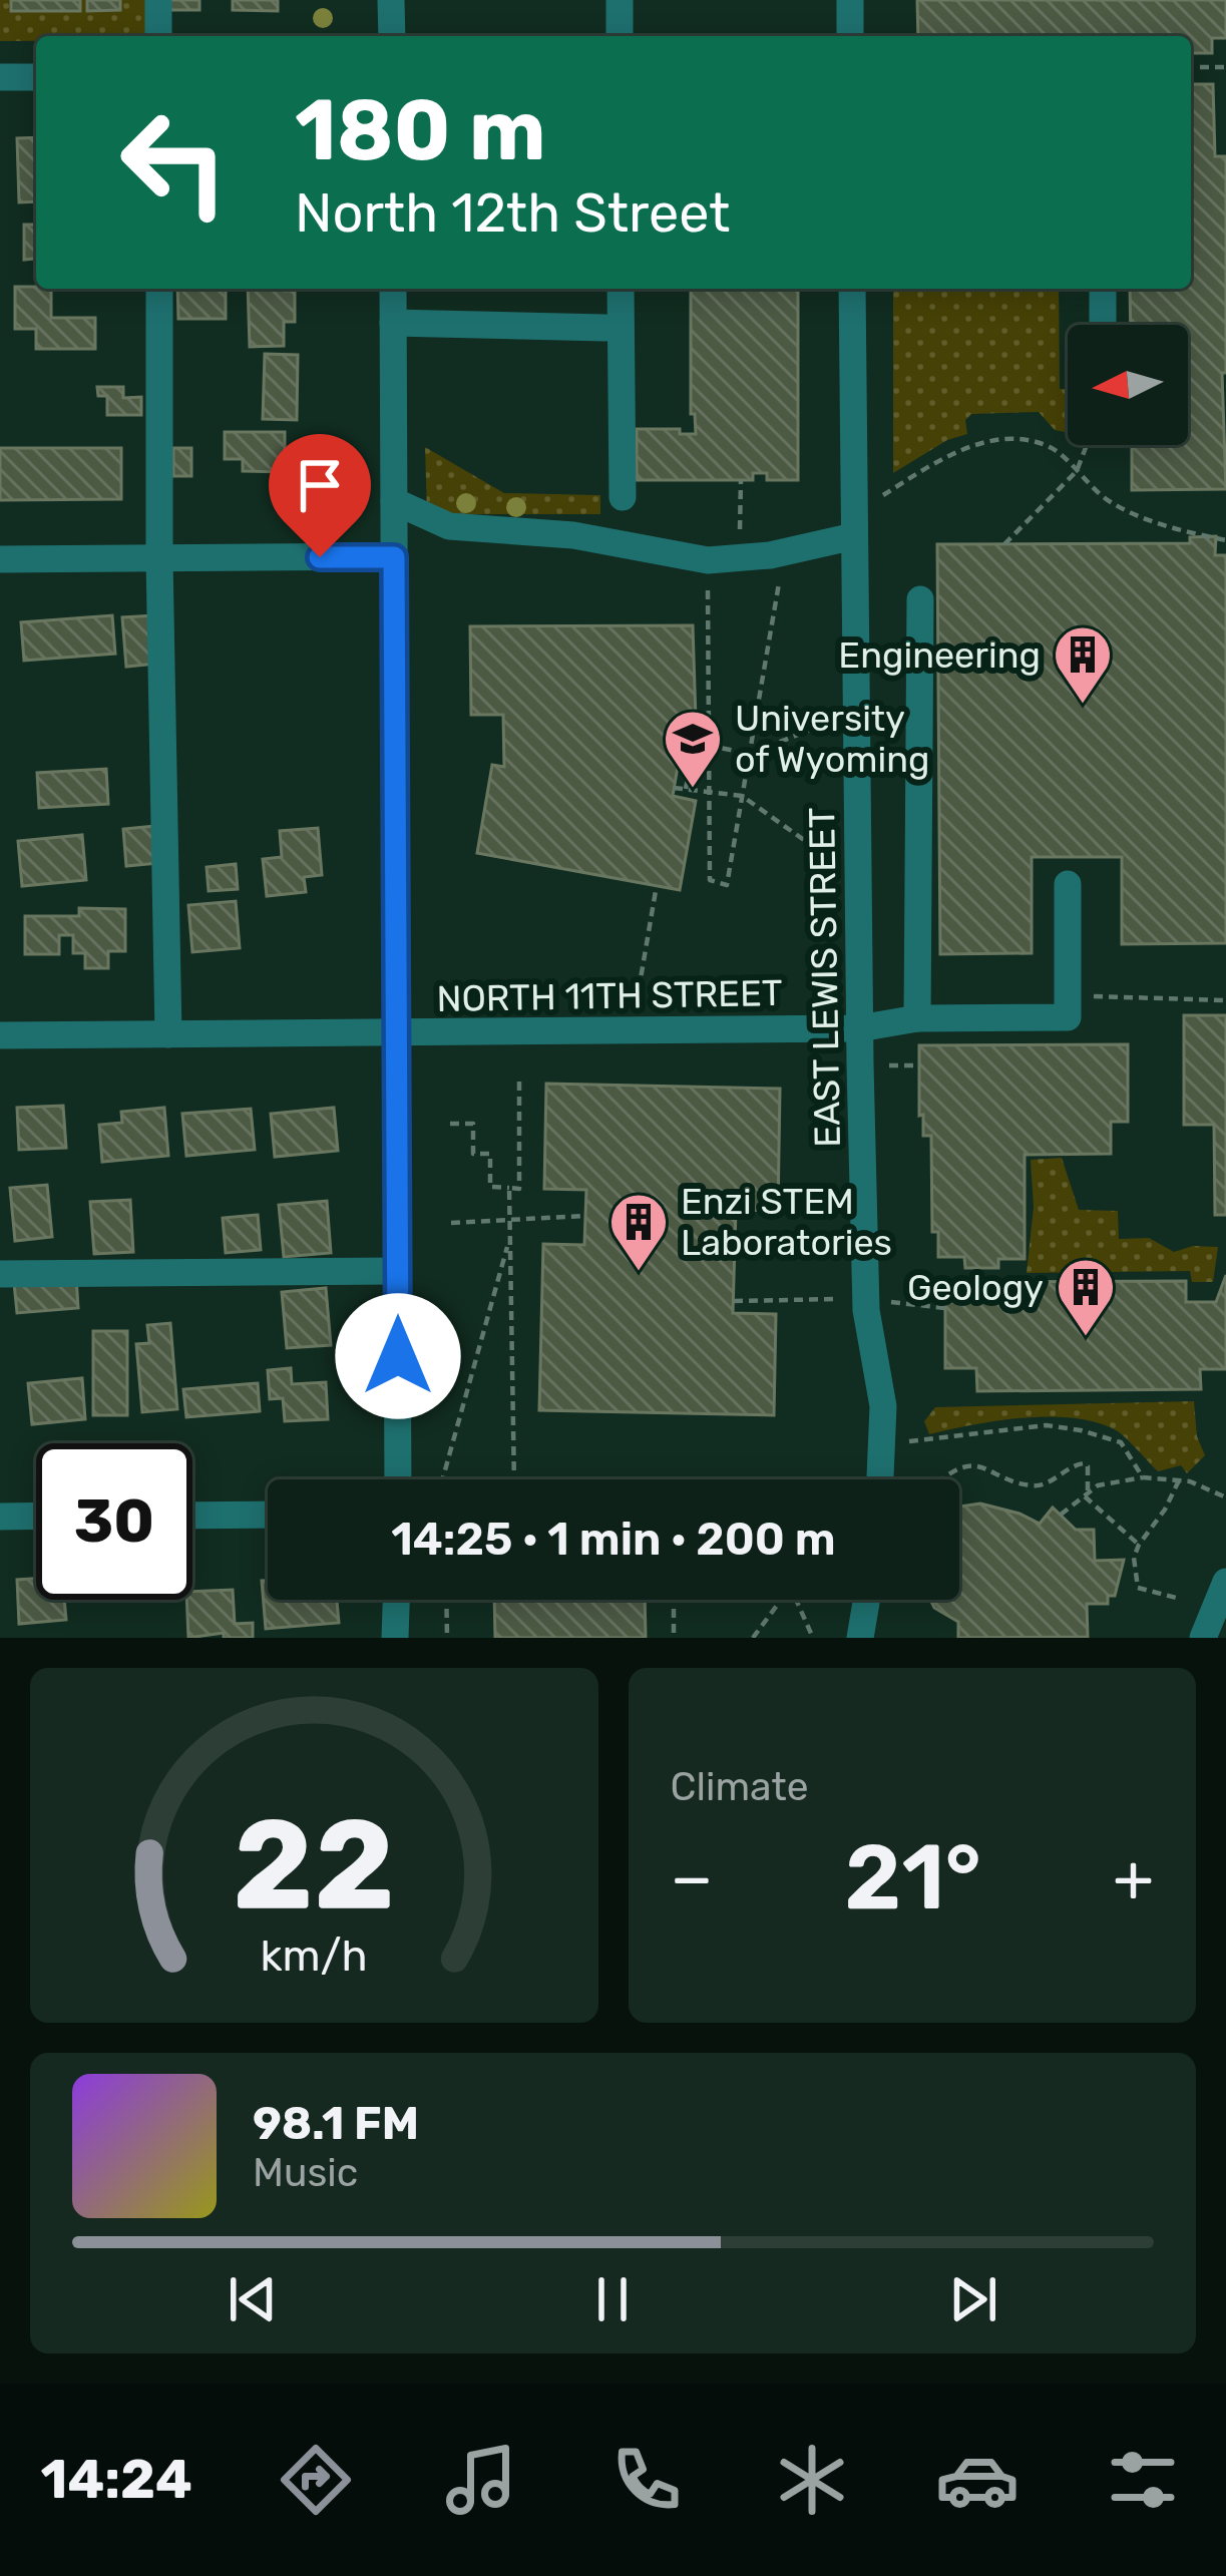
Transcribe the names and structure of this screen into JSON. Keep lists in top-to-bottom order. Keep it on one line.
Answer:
{"streets":{"street":["EAST LEWIS STREET","NORTH 11TH STREET"]},"crossings":[["EAST LEWIS STREET","NORTH 11TH STREET"]],"places":{"building":["Engineering","Enzi STEM Laboratories","Geology"],"school or university":["University of Wyoming"]},"north":"left","page":{"turn":["180 m","North 12th Street"],"limit":"30","trip":"14:25 · 1 min · 200 m","tile":"Climate","heat":["−","21°","+"],"song":["98.1 FM","Music"],"tabs":"14:24","gauge":["22","km/h"]}}
